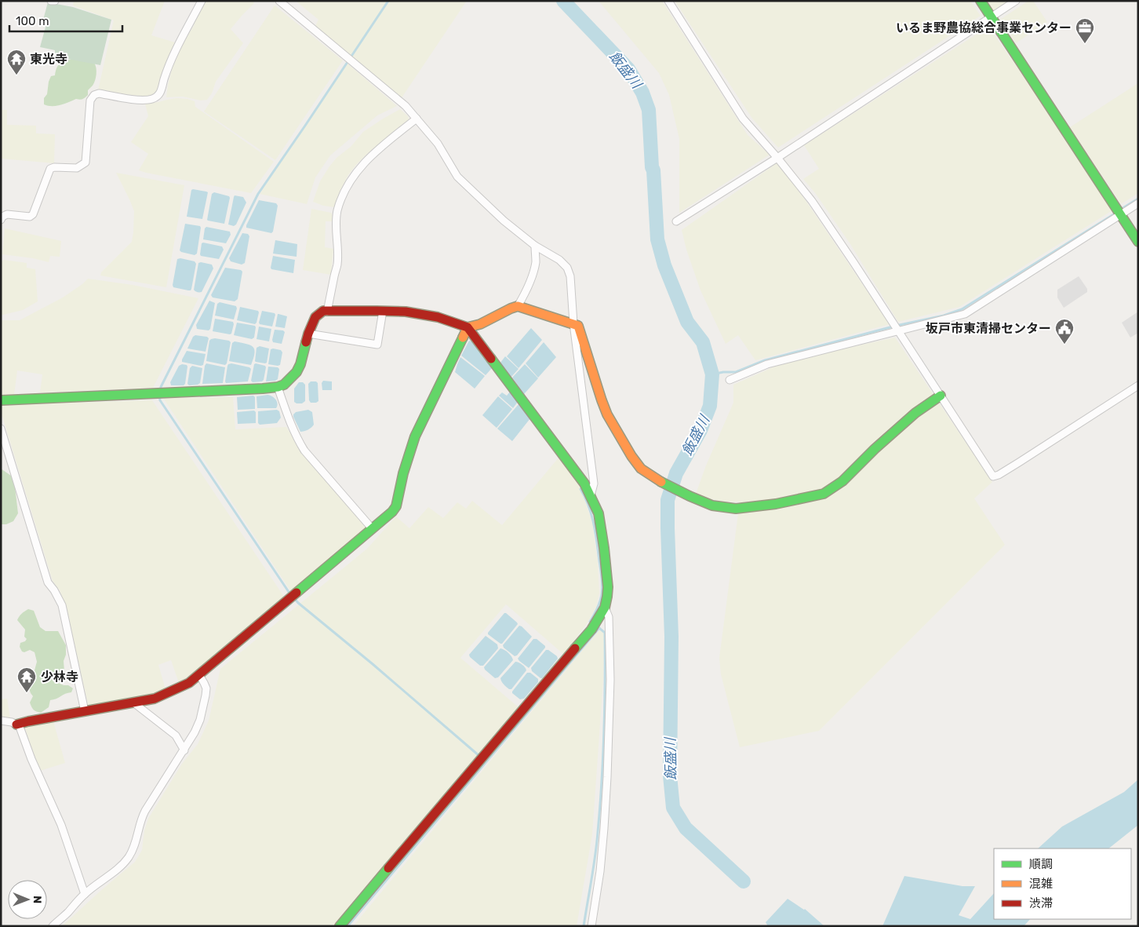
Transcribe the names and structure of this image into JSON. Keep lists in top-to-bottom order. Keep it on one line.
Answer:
{"water":["飯盛川"],"places":{"office":["いるま野農協総合事業センター"],"temple":["東光寺","少林寺"],"public building":["坂戸市東清掃センター"]},"legend":["順調","混雑","渋滞"],"scale_bar":"100 m","north":"right"}
